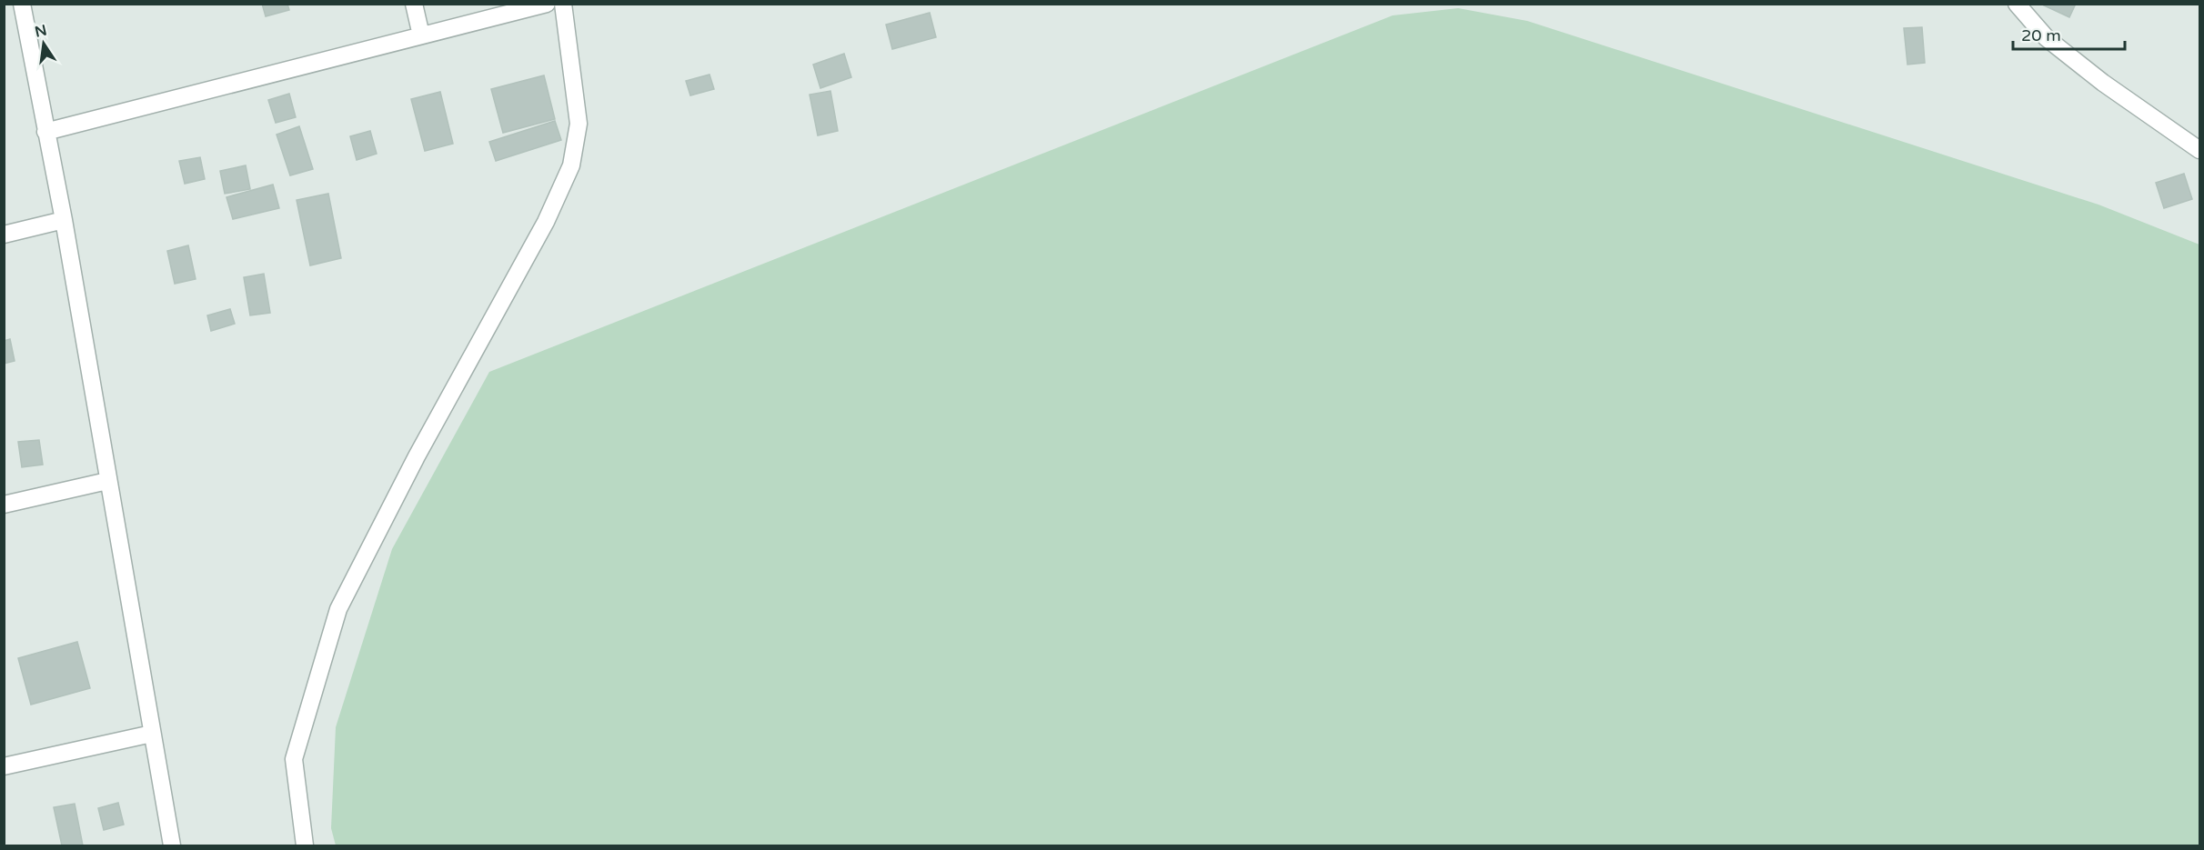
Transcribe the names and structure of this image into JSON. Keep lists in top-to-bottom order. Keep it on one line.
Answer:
{"scale_bar":"20 m","north":"top"}
